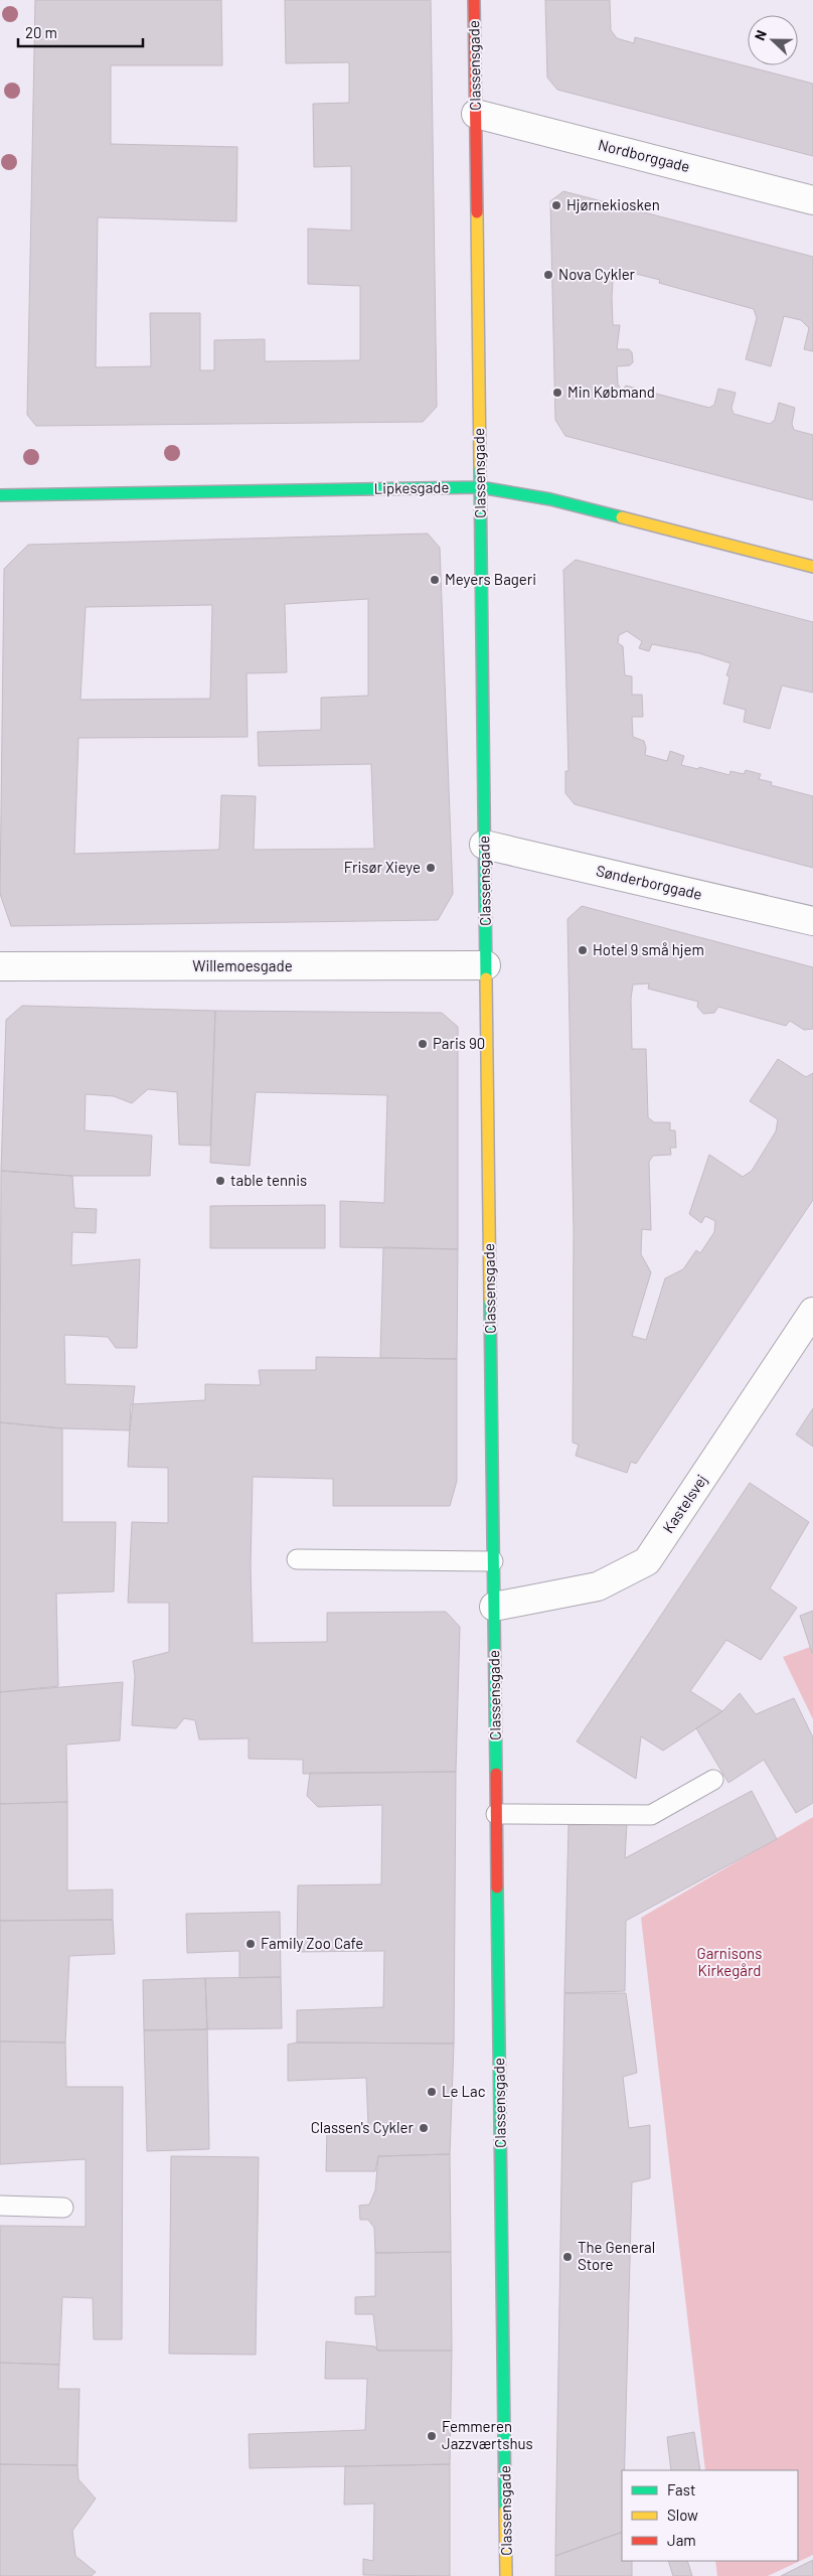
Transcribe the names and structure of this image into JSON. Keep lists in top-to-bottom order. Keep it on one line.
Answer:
{"streets":{"street":["Classensgade","Nordborggade","Lipkesgade","Sønderborggade","Willemoesgade","Kastelsvej"]},"crossings":[["Classensgade","Nordborggade"],["Classensgade","Lipkesgade"],["Classensgade","Sønderborggade"],["Classensgade","Willemoesgade"],["Classensgade","Kastelsvej"]],"parks":["Garnisons Kirkegård"],"places":["Hjørnekiosken","Nova Cykler","Min Købmand","Meyers Bageri","Frisør Xieye","Hotel 9 små hjem","Paris 90","table tennis","Family Zoo Cafe","Le Lac","Classen's Cykler","The General Store","Femmeren Jazzværtshus"],"legend":["Fast","Slow","Jam"],"scale_bar":"20 m","north":"left"}
